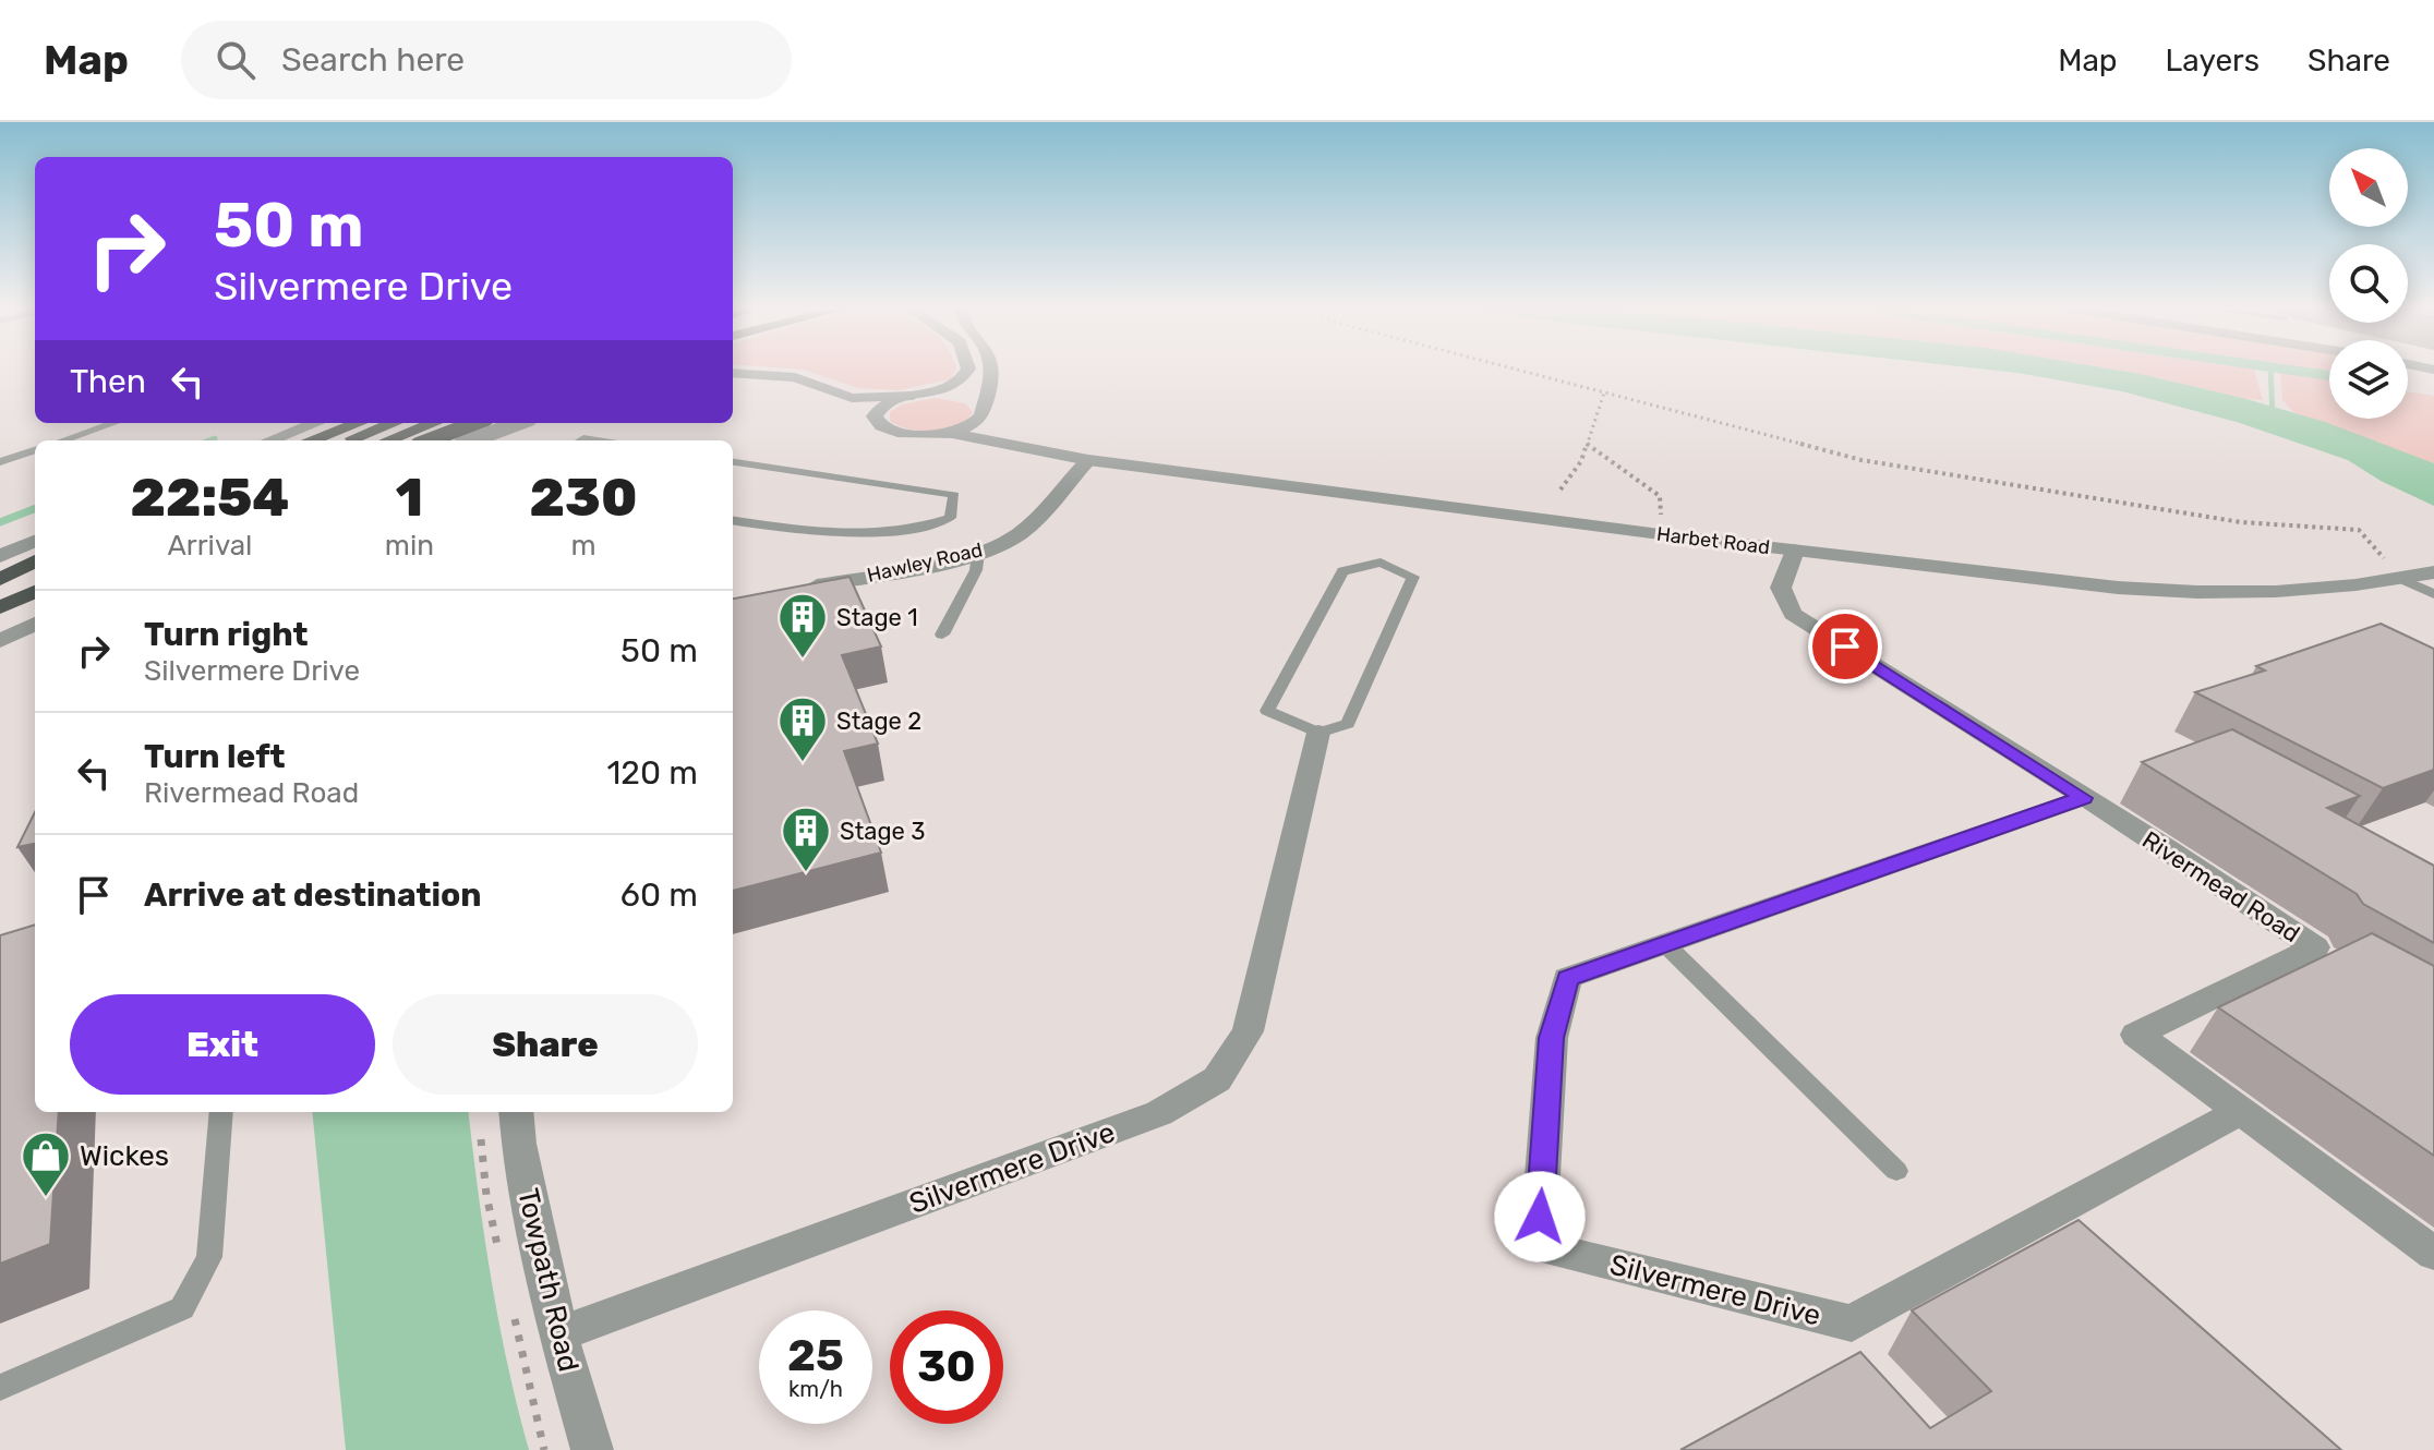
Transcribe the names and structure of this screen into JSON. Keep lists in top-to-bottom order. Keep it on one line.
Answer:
{"streets":{"street":["Harbet Road","Hawley Road","Rivermead Road","Silvermere Drive","Towpath Road"]},"crossings":[["Harbet Road","Hawley Road"],["Harbet Road","Rivermead Road"],["Rivermead Road","Silvermere Drive"],["Silvermere Drive","Towpath Road"]],"places":{"building":["Stage 1","Stage 2","Stage 3"],"shop":["Wickes"]},"north":"top left","page":{"header":"Map","search":"Search here","nav":["Map","Layers","Share"],"turn":["50 m","Silvermere Drive"],"then":"Then","eta":["22:54","Arrival","1","min","230","m"],"list":[{"name":"Turn right","note":"Silvermere Drive","value":"50 m"},{"name":"Turn left","note":"Rivermead Road","value":"120 m"},{"name":"Arrive at destination","value":"60 m"}],"buttons":["Exit","Share"],"speed":"25 km/h","limit":"30"}}
